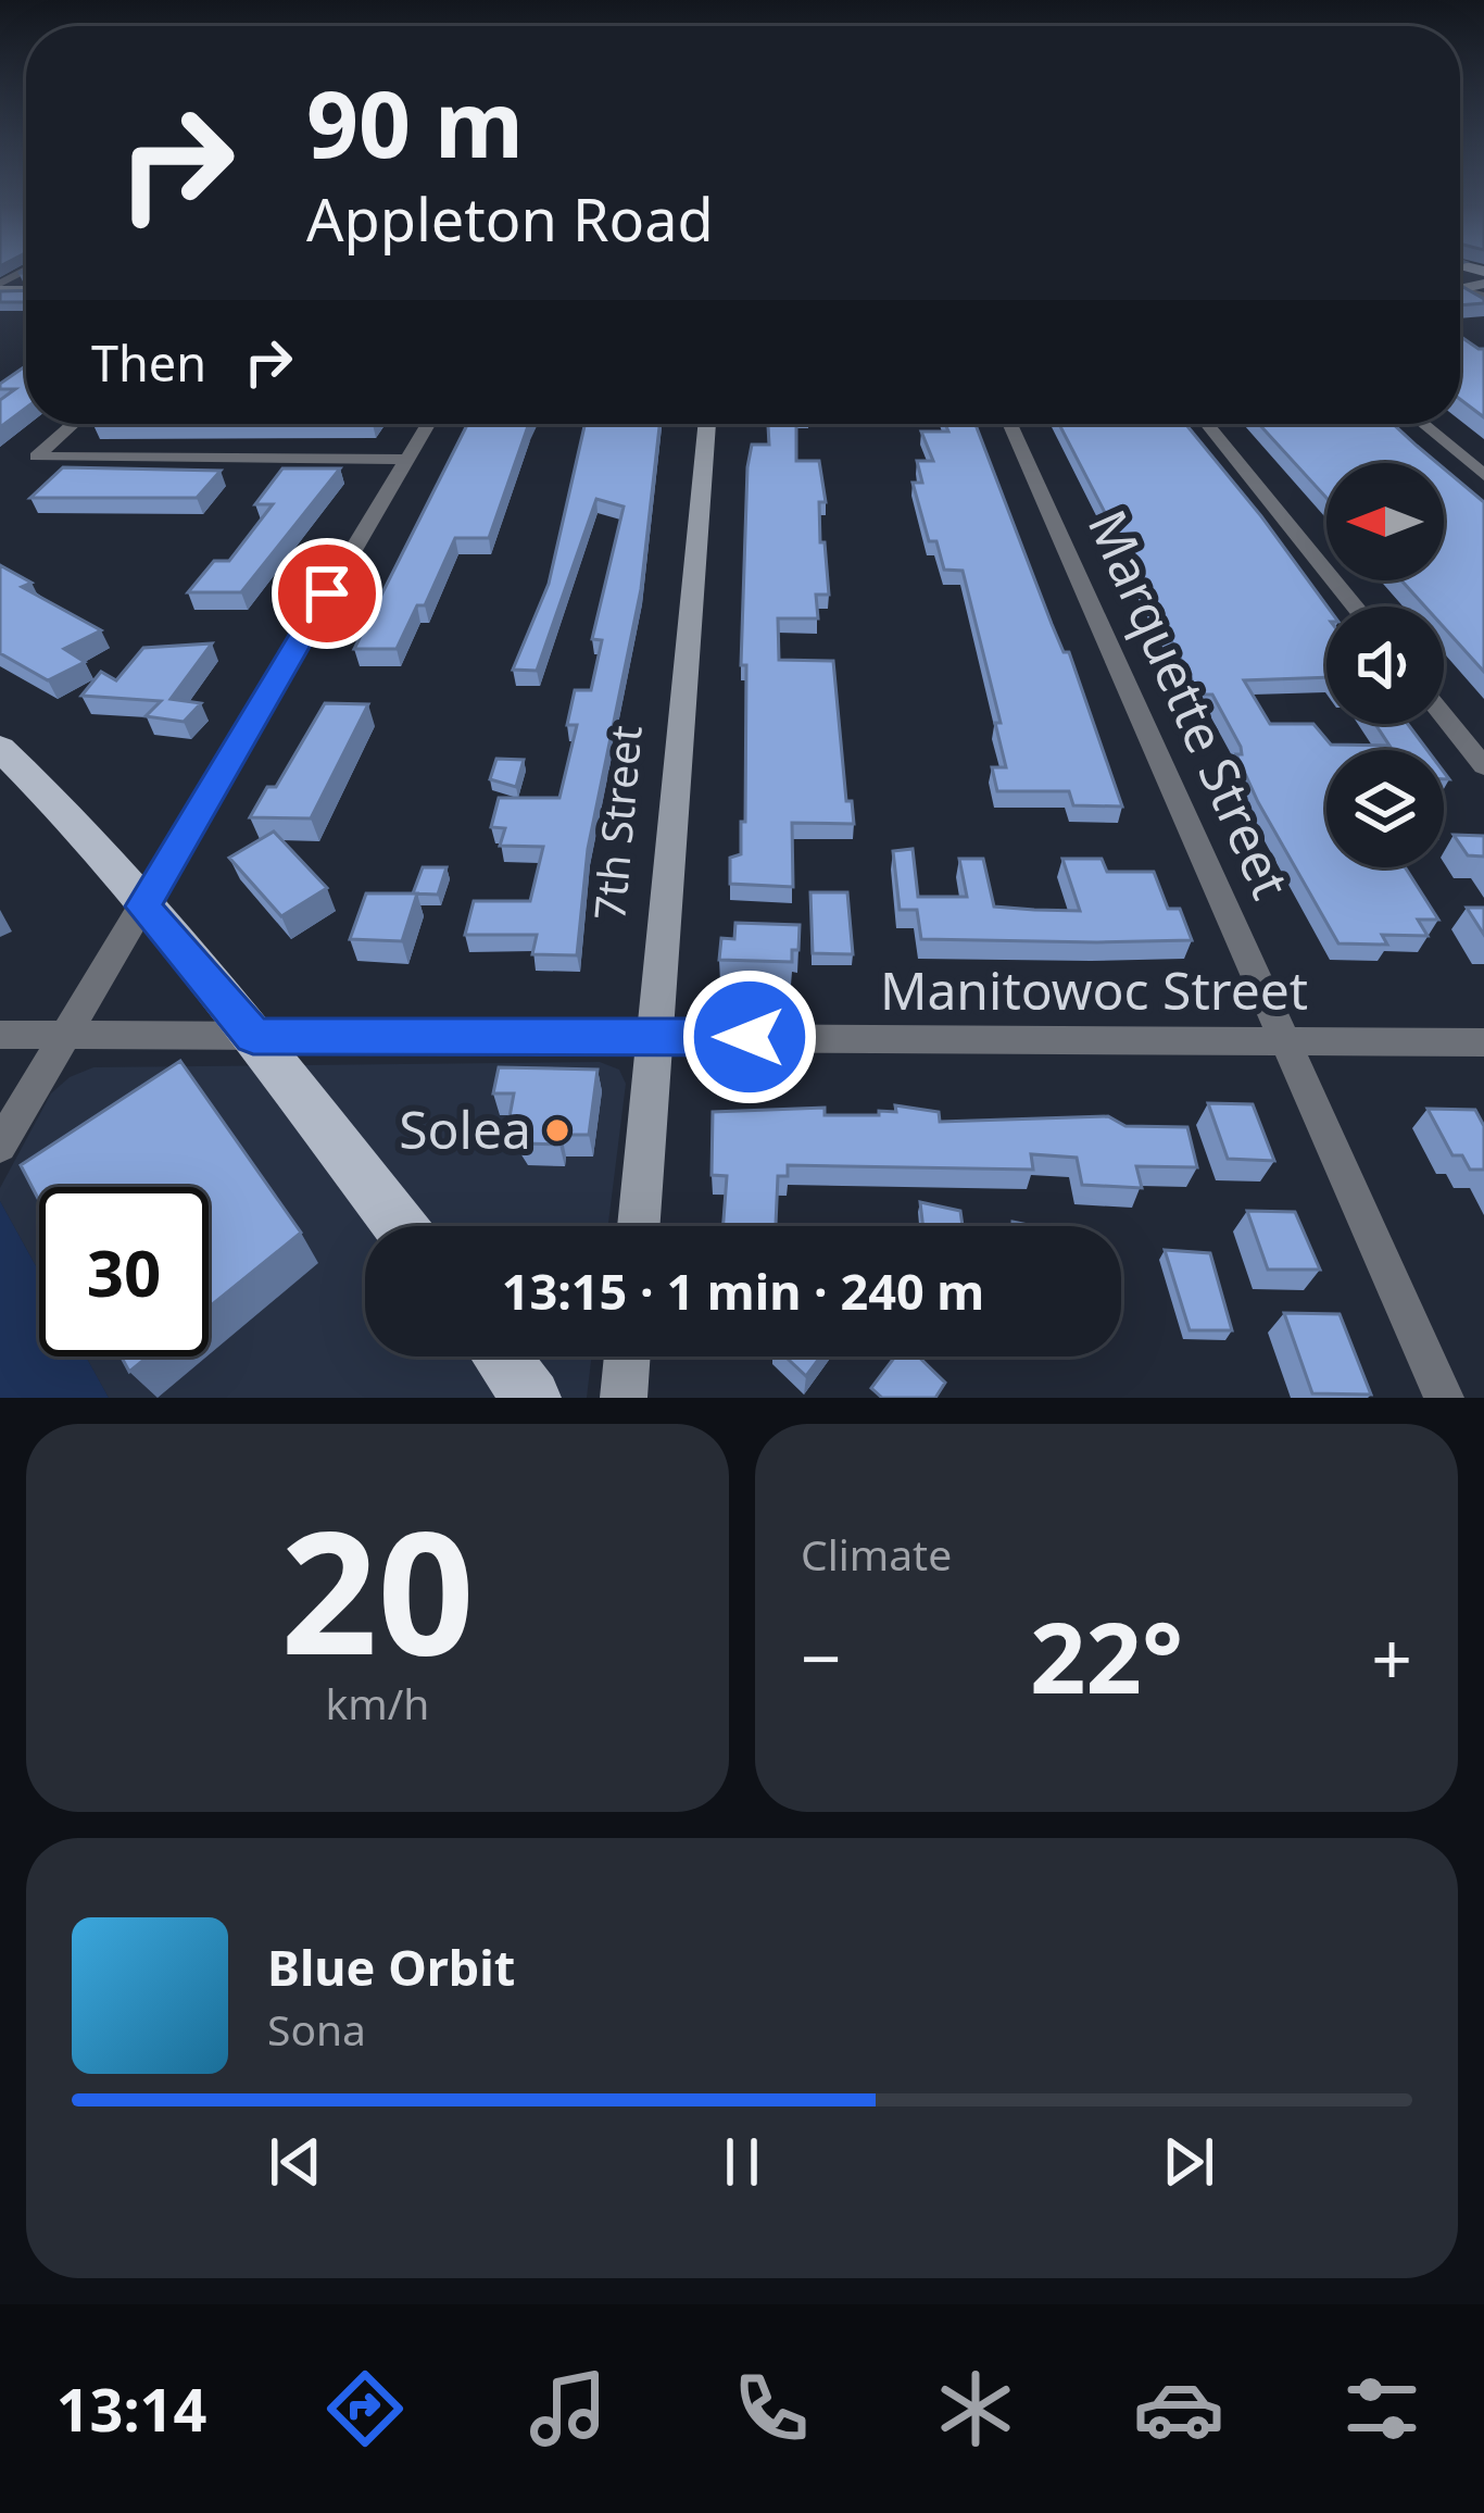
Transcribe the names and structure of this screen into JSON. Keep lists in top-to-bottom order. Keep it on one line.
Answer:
{"streets":{"street":["Marquette Street","7th Street","Manitowoc Street"]},"crossings":[["Marquette Street","Manitowoc Street"],["7th Street","Manitowoc Street"]],"places":["Solea"],"north":"left","page":{"turn":["90 m","Appleton Road"],"then":"Then","limit":"30","trip":"13:15 · 1 min · 240 m","tile":[["20","km/h"],"Climate"],"heat":["−","22°","+"],"song":["Blue Orbit","Sona"],"tabs":"13:14"}}
